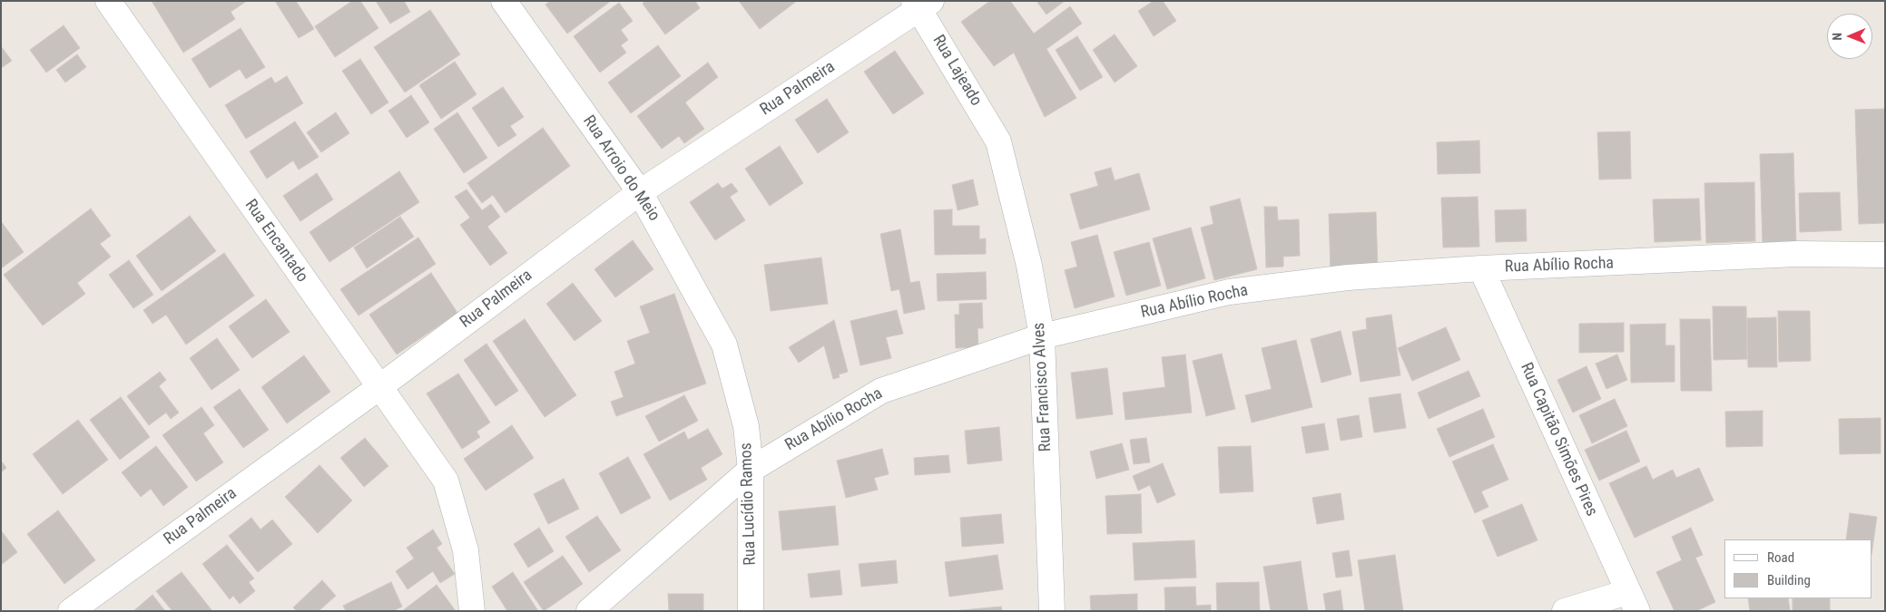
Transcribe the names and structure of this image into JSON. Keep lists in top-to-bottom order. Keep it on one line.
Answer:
{"streets":{"street":["Rua Lajeado","Rua Palmeira","Rua Arroio do Meio","Rua Encantado","Rua Abílio Rocha","Rua Francisco Alves","Rua Capitão Simões Pires","Rua Lucídio Ramos"]},"crossings":[["Rua Lajeado","Rua Palmeira"],["Rua Lajeado","Rua Francisco Alves"],["Rua Palmeira","Rua Arroio do Meio"],["Rua Palmeira","Rua Encantado"],["Rua Arroio do Meio","Rua Lucídio Ramos"],["Rua Abílio Rocha","Rua Francisco Alves"],["Rua Abílio Rocha","Rua Capitão Simões Pires"],["Rua Abílio Rocha","Rua Lucídio Ramos"]],"legend":["Road","Building"],"north":"left"}
